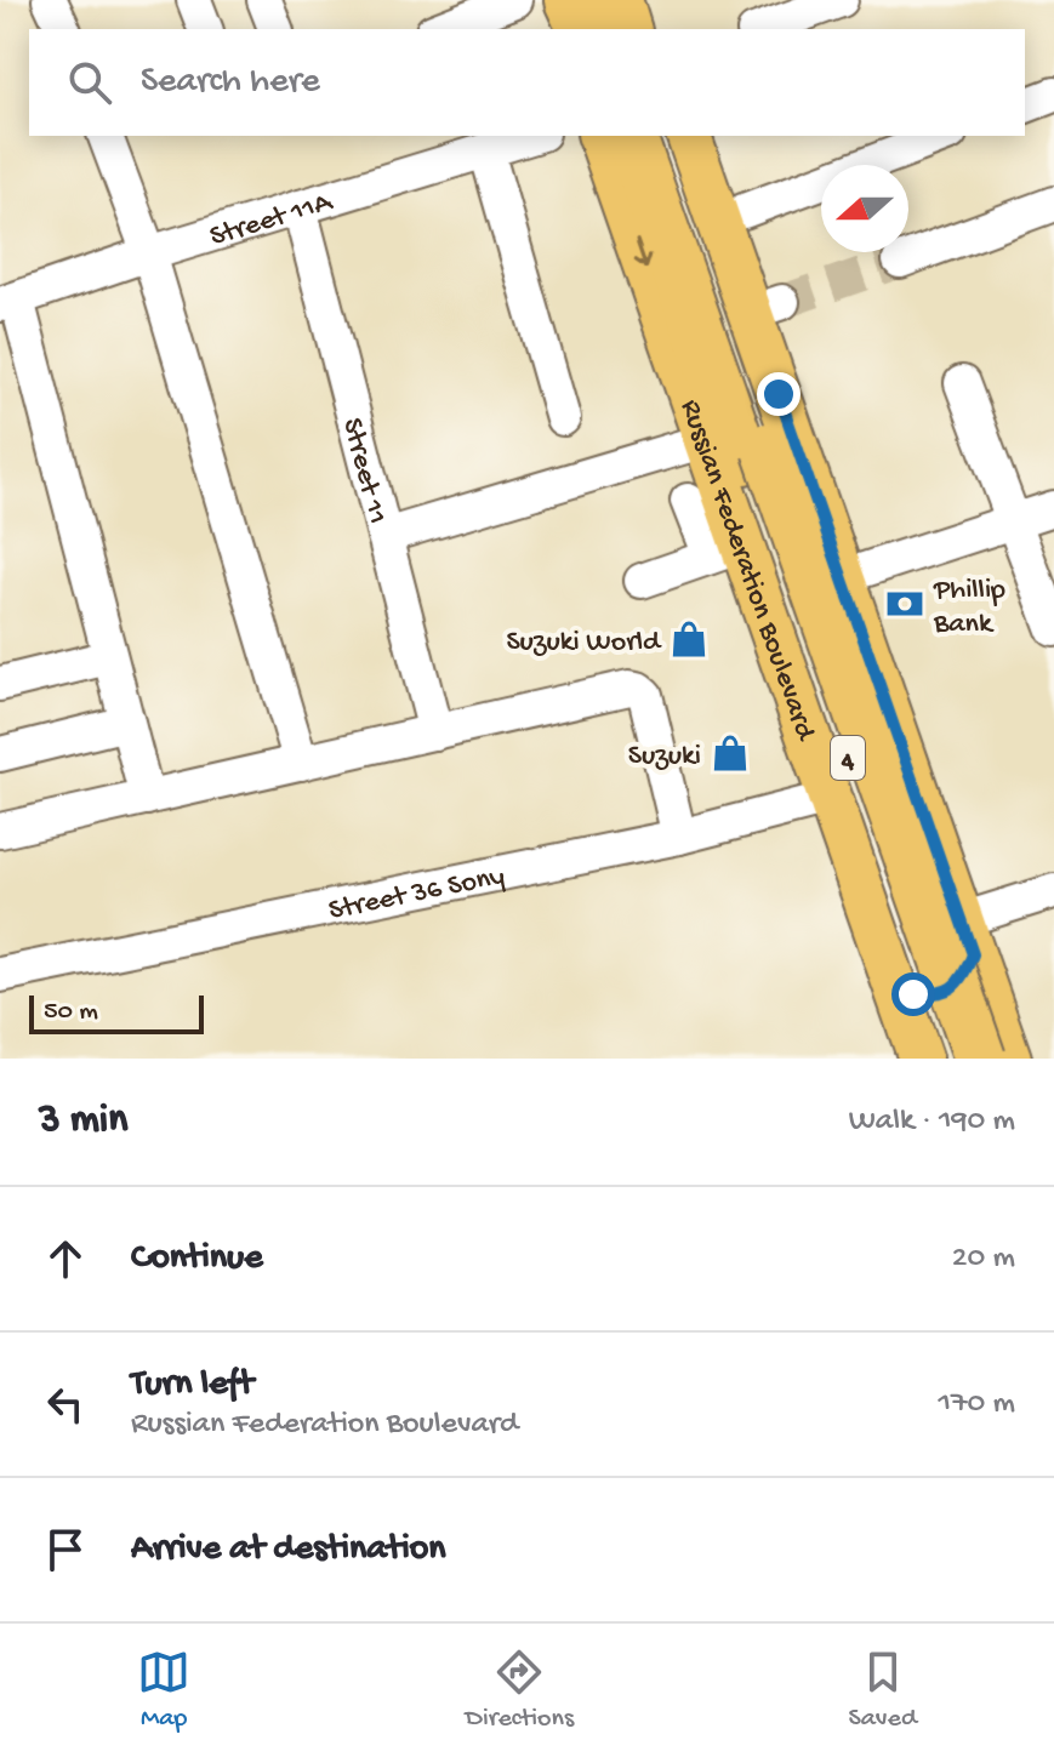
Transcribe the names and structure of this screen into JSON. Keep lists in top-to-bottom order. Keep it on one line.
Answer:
{"streets":{"highway":["Russian Federation Boulevard","4"],"street":["Street 11A","Street 11","Street 36 Sony"]},"crossings":[["Street 11A","Street 11"],["Russian Federation Boulevard","4"],["Russian Federation Boulevard","Street 36 Sony"]],"places":{"bank":["Phillip Bank"],"shop":["Suzuki World","Suzuki"]},"scale_bar":"50 m","north":"left","page":{"search":"Search here","scale":"50 m","heading":["3 min","Walk · 190 m"],"list":[["Continue","20 m"],["Turn left","Russian Federation Boulevard","170 m"],"Arrive at destination"],"nav":["Map","Directions","Saved"]}}
